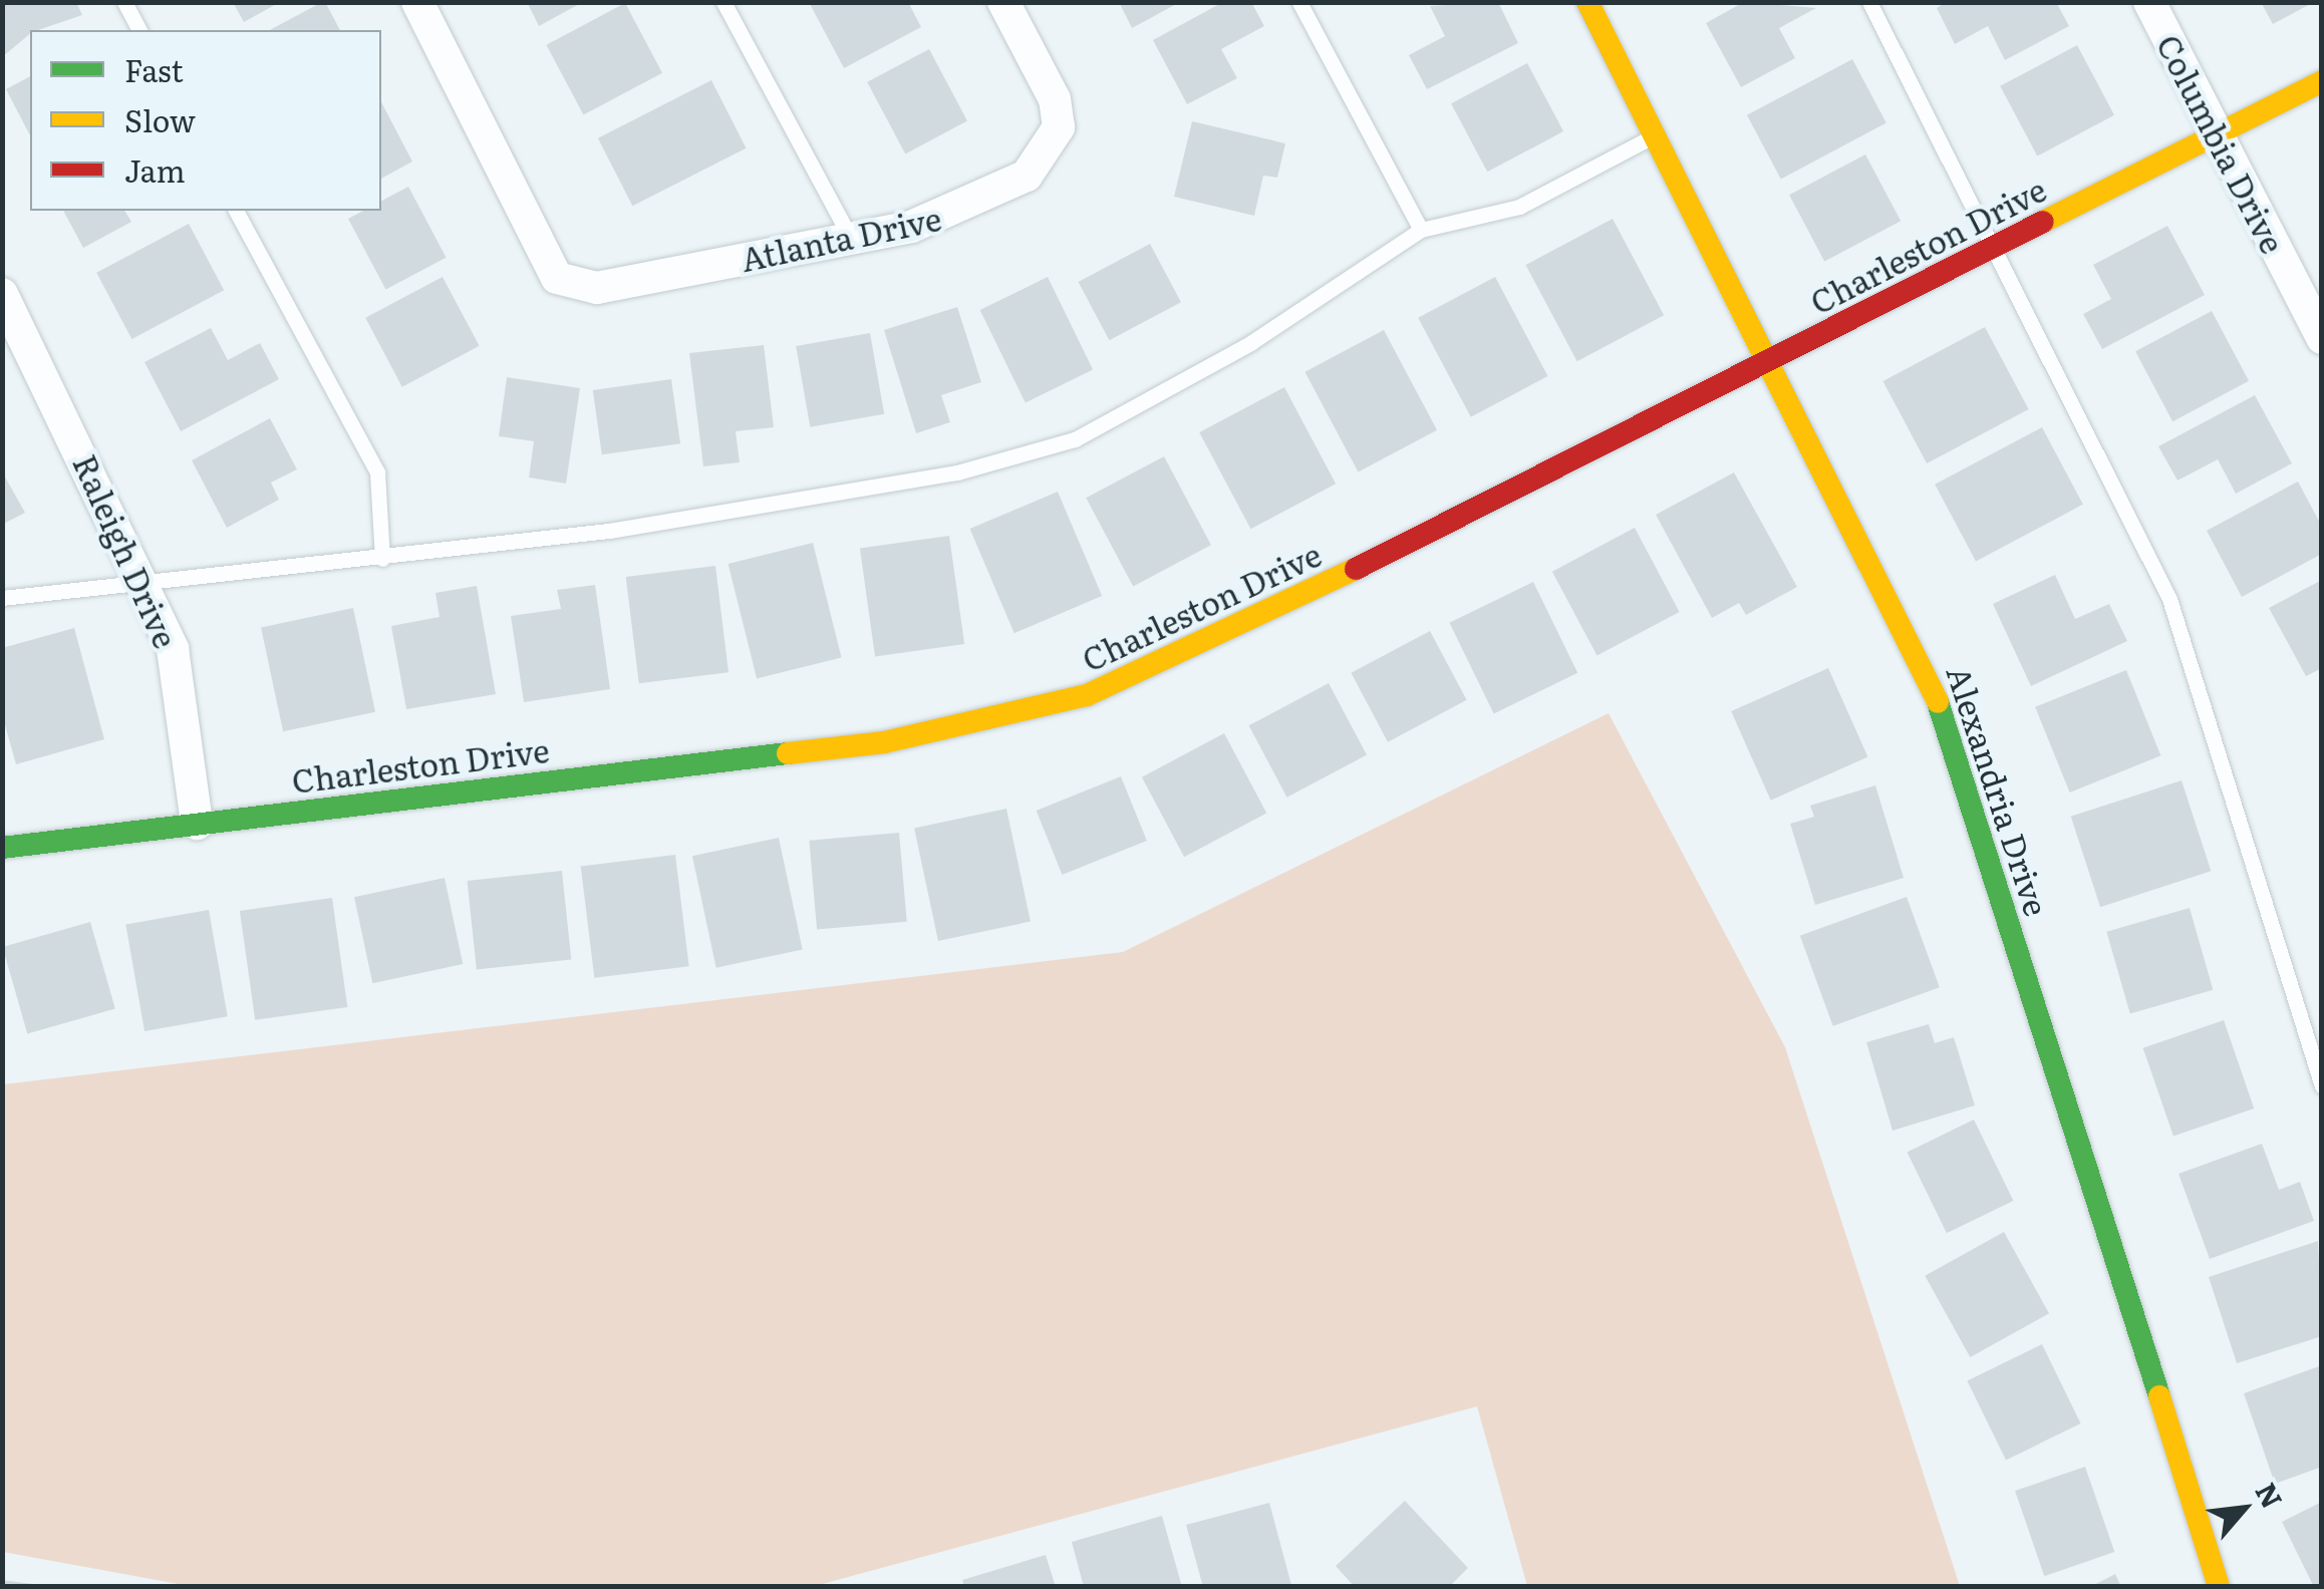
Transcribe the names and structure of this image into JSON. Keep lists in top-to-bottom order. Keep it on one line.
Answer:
{"streets":{"street":["Columbia Drive","Atlanta Drive","Charleston Drive","Raleigh Drive","Alexandria Drive"]},"crossings":[["Columbia Drive","Charleston Drive"],["Charleston Drive","Raleigh Drive"],["Charleston Drive","Alexandria Drive"]],"legend":["Fast","Slow","Jam"],"north":"top right"}
